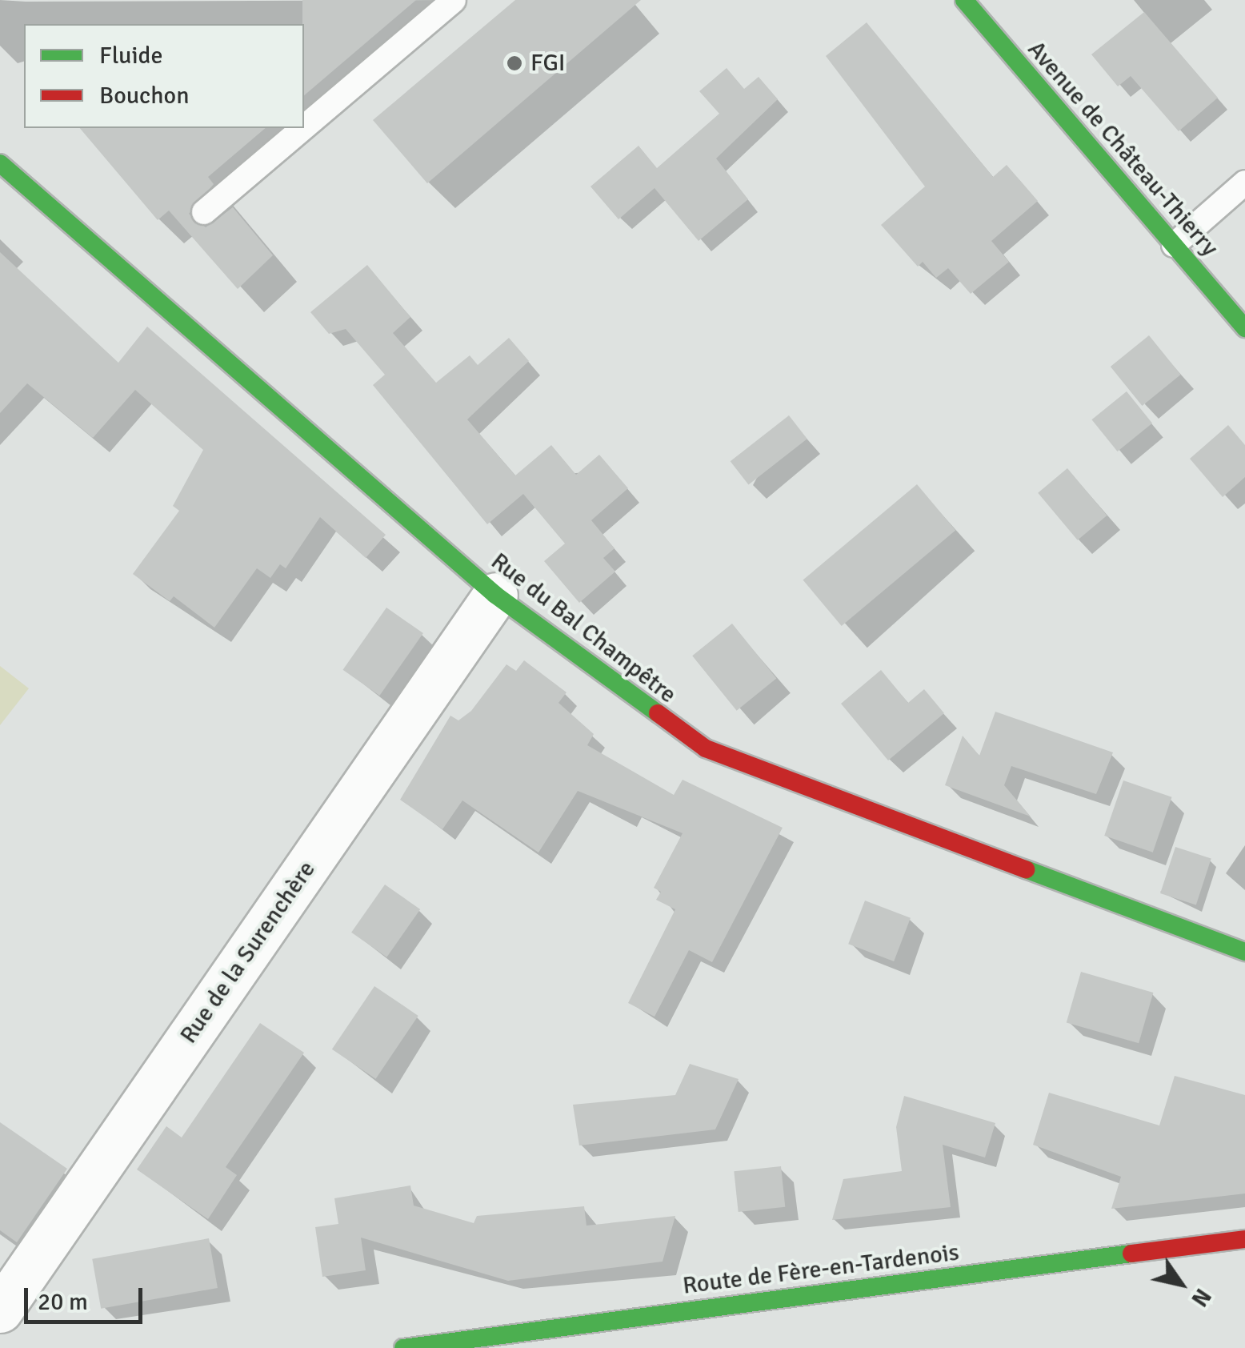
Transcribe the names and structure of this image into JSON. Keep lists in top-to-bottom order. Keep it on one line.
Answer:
{"streets":{"street":["Avenue de Château-Thierry","Rue du Bal Champêtre","Rue de la Surenchère","Route de Fère-en-Tardenois"]},"crossings":[["Rue du Bal Champêtre","Rue de la Surenchère"]],"places":["FGI"],"legend":["Fluide","Bouchon"],"scale_bar":"20 m","north":"bottom right"}
